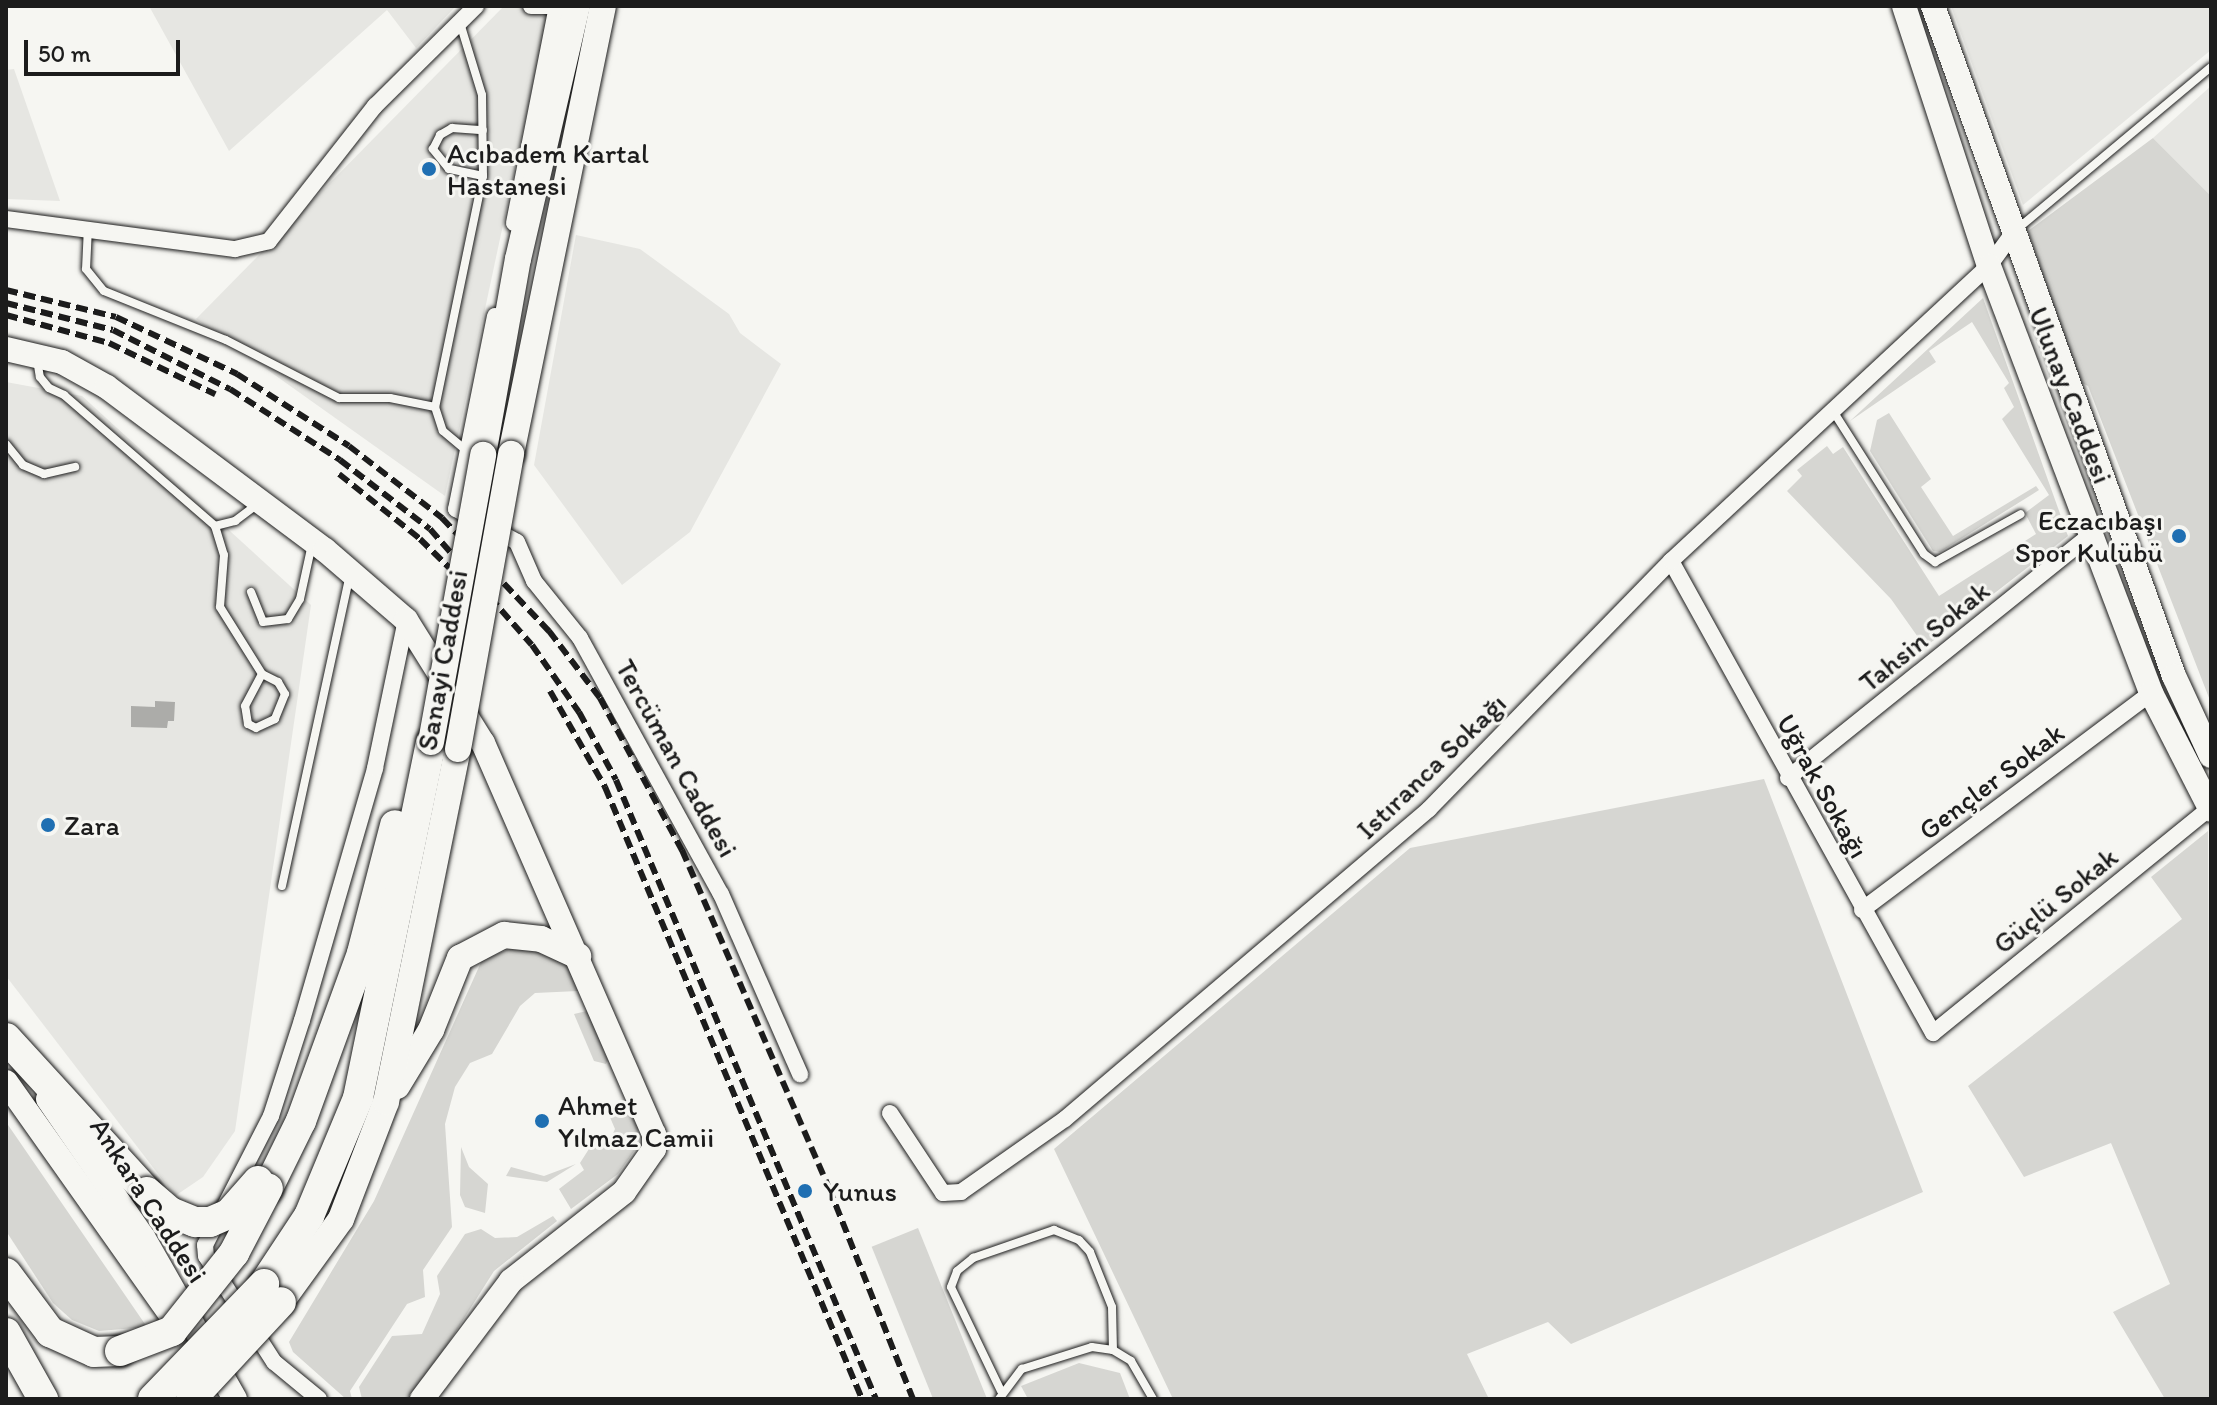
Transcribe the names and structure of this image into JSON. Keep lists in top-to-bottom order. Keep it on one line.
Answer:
{"streets":{"main road":["Ulunay Caddesi","Sanayi Caddesi","Ankara Caddesi"],"street":["Tahsin Sokak","Tercüman Caddesi","Istıranca Sokağı","Gençler Sokak","Uğrak Sokağı","Güçlü Sokak"]},"crossings":[["Ulunay Caddesi","Tahsin Sokak"],["Ulunay Caddesi","Istıranca Sokağı"],["Ulunay Caddesi","Gençler Sokak"],["Ulunay Caddesi","Güçlü Sokak"],["Tahsin Sokak","Uğrak Sokağı"],["Sanayi Caddesi","Tercüman Caddesi"],["Istıranca Sokağı","Uğrak Sokağı"],["Gençler Sokak","Uğrak Sokağı"],["Uğrak Sokağı","Güçlü Sokak"]],"places":["Acıbadem Kartal Hastanesi","Eczacıbaşı Spor Kulübü","Zara","Ahmet Yılmaz Camii","Yunus"],"scale_bar":"50 m"}
